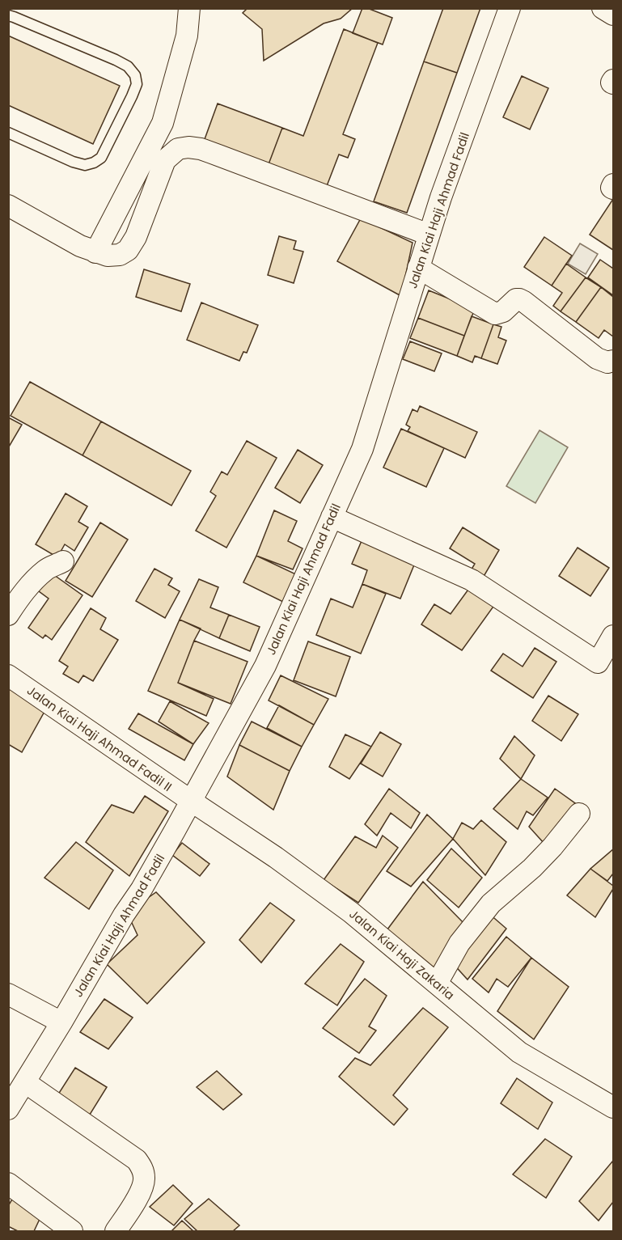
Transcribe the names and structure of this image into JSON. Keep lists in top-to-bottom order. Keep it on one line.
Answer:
{"streets":{"street":["Jalan Kiai Haji Ahmad Fadil","Jalan Kiai Haji Ahmad Fadil II","Jalan Kiai Haji Zakaria"]},"crossings":[["Jalan Kiai Haji Ahmad Fadil","Jalan Kiai Haji Ahmad Fadil II"],["Jalan Kiai Haji Ahmad Fadil","Jalan Kiai Haji Zakaria"],["Jalan Kiai Haji Ahmad Fadil II","Jalan Kiai Haji Zakaria"]]}
